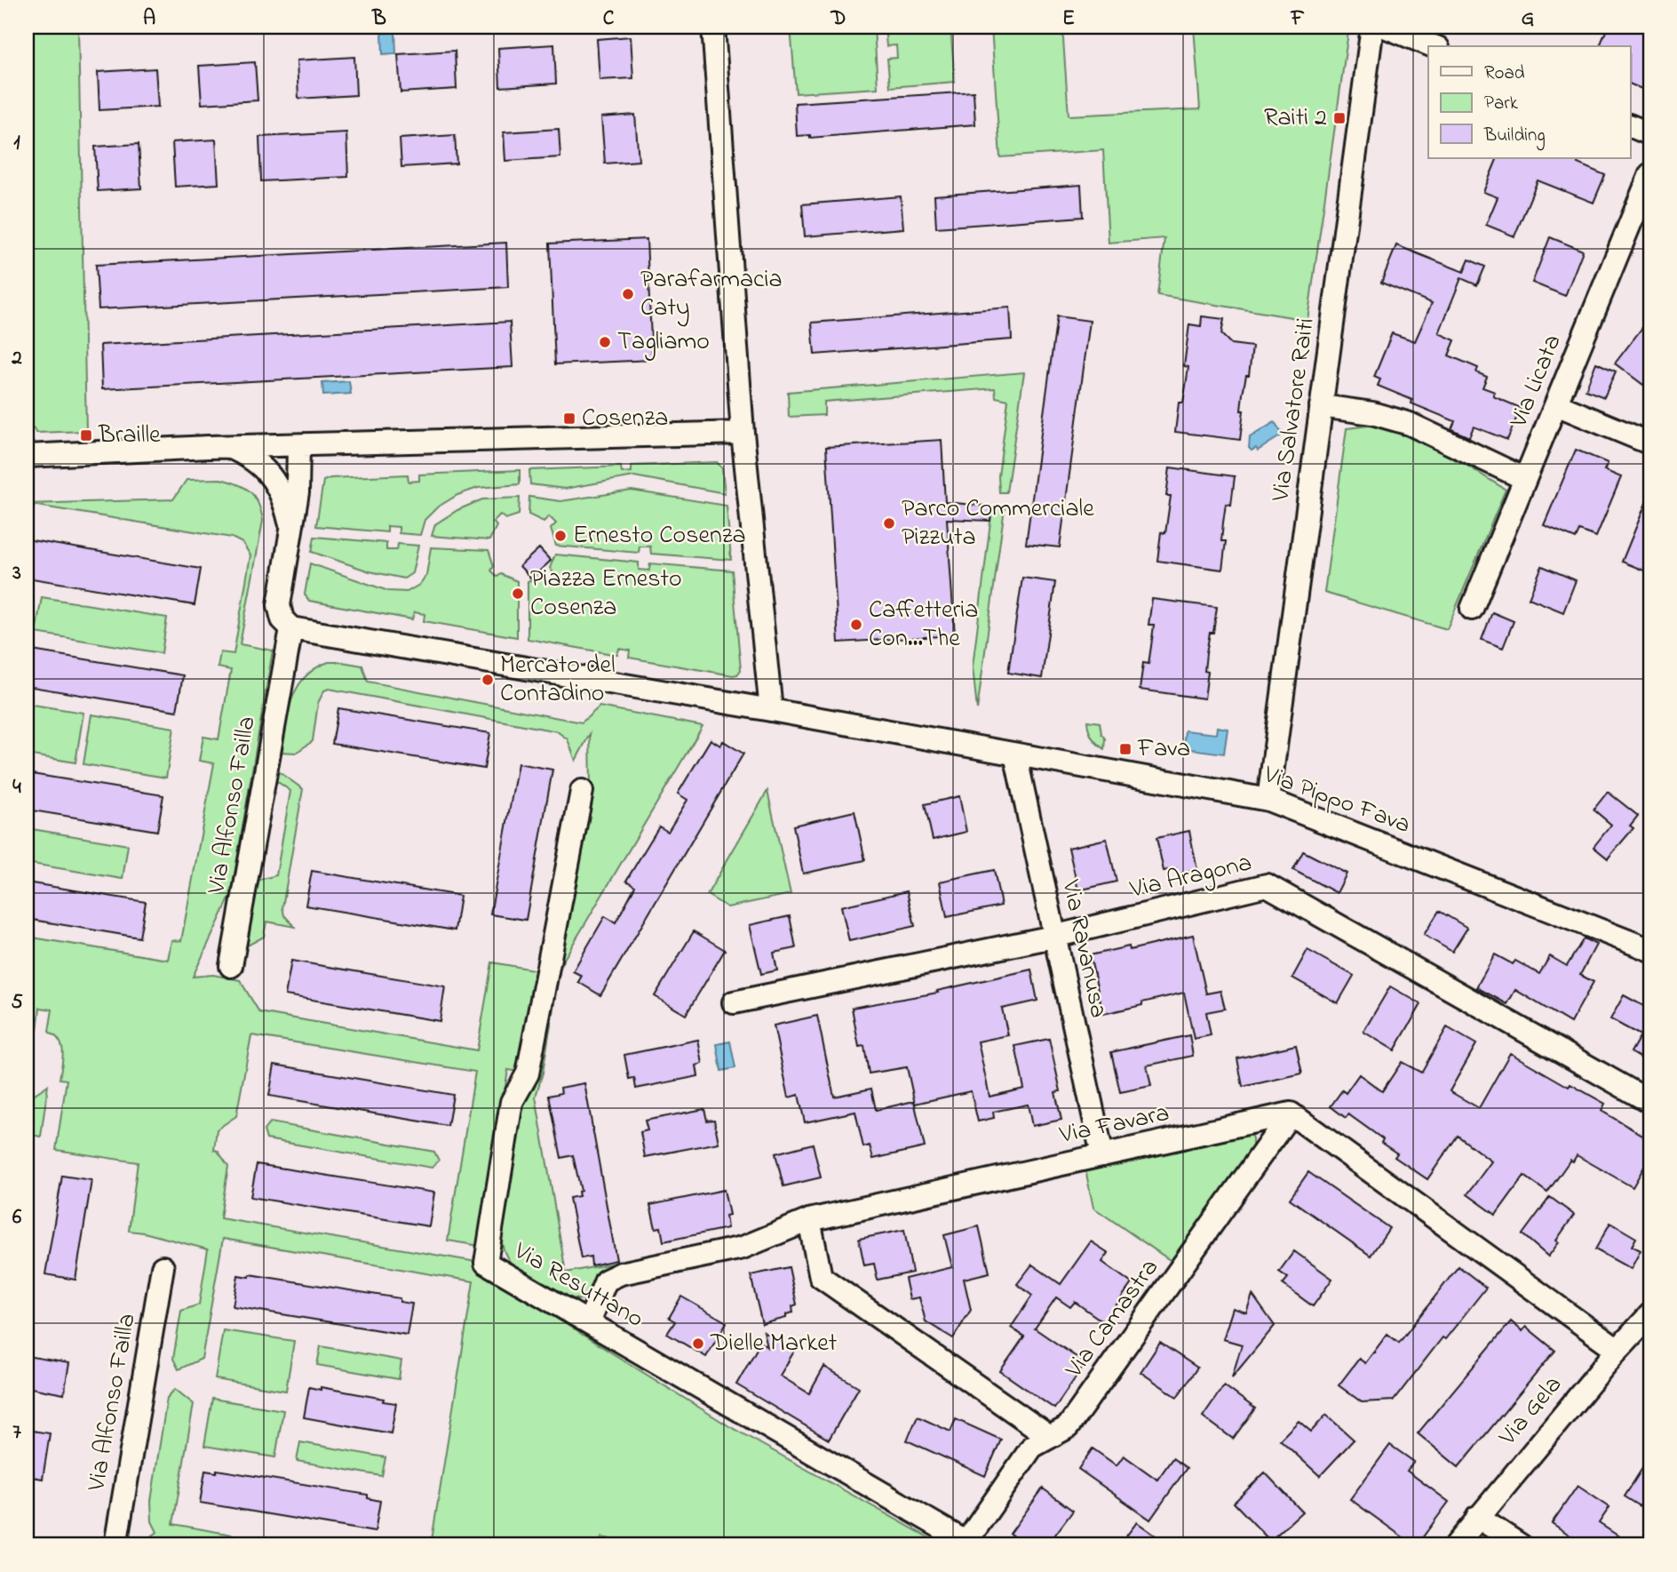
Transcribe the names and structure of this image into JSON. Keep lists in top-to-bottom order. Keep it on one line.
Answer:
{"streets":{"street":["Via Licata","Via Salvatore Raiti","Via Pippo Fava","Via Alfonso Failla","Via Aragona","Via Ravanusa","Via Favara","Via Resuttano","Via Camastra","Via Gela"]},"crossings":[["Via Salvatore Raiti","Via Pippo Fava"],["Via Pippo Fava","Via Alfonso Failla"],["Via Pippo Fava","Via Ravanusa"],["Via Aragona","Via Ravanusa"],["Via Ravanusa","Via Favara"],["Via Favara","Via Resuttano"],["Via Favara","Via Camastra"],["Via Resuttano","Via Camastra"]],"places":{"transit":["Raiti 2","Cosenza","Braille","Fava"],"other":["Parafarmacia Caty","Tagliamo","Parco Commerciale Pizzuta","Ernesto Cosenza","Piazza Ernesto Cosenza","Caffetteria Con...The","Mercato del Contadino","Dielle Market"]},"legend":["Road","Park","Building"],"grid":{"columns":["A","B","C","D","E","F","G"],"rows":["1","2","3","4","5","6","7"]}}
